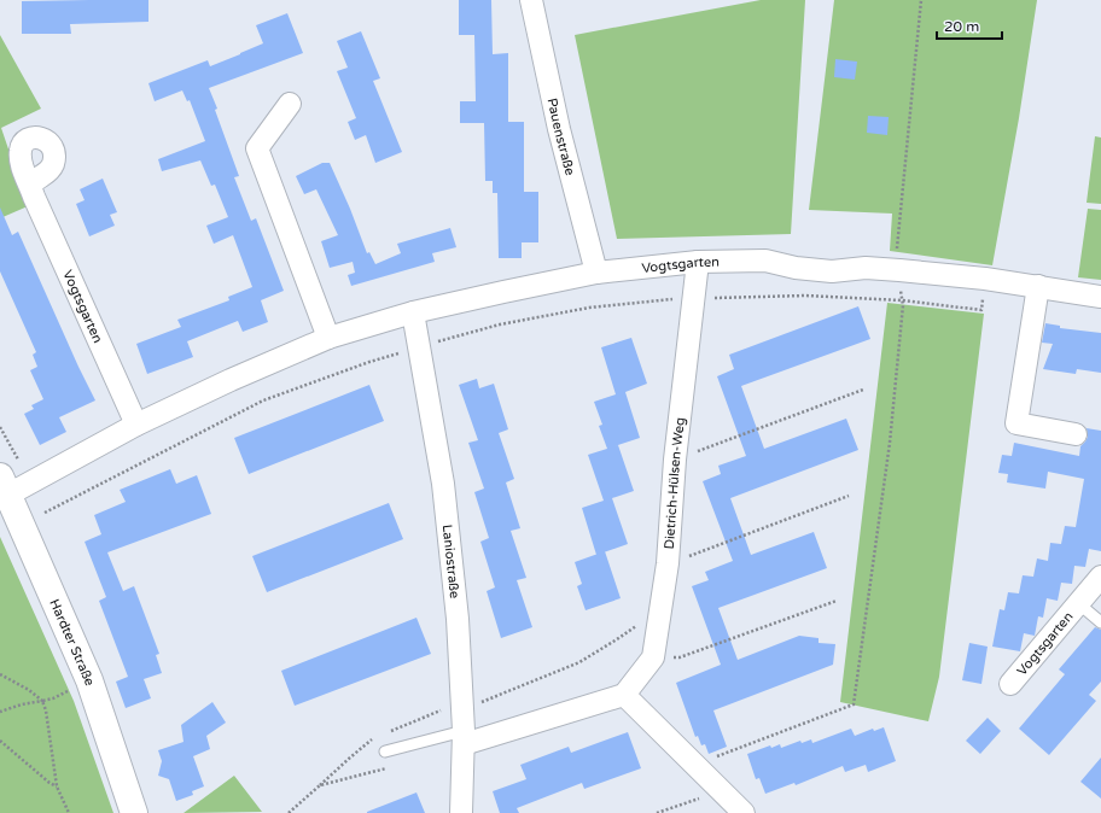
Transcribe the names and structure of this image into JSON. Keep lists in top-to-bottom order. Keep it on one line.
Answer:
{"streets":{"street":["Pauenstraße","Vogtsgarten","Dietrich-Hülsen-Weg","Laniostraße","Hardter Straße"]},"crossings":[["Pauenstraße","Vogtsgarten"],["Vogtsgarten","Dietrich-Hülsen-Weg"],["Vogtsgarten","Laniostraße"],["Vogtsgarten","Hardter Straße"]],"scale_bar":"20 m"}
